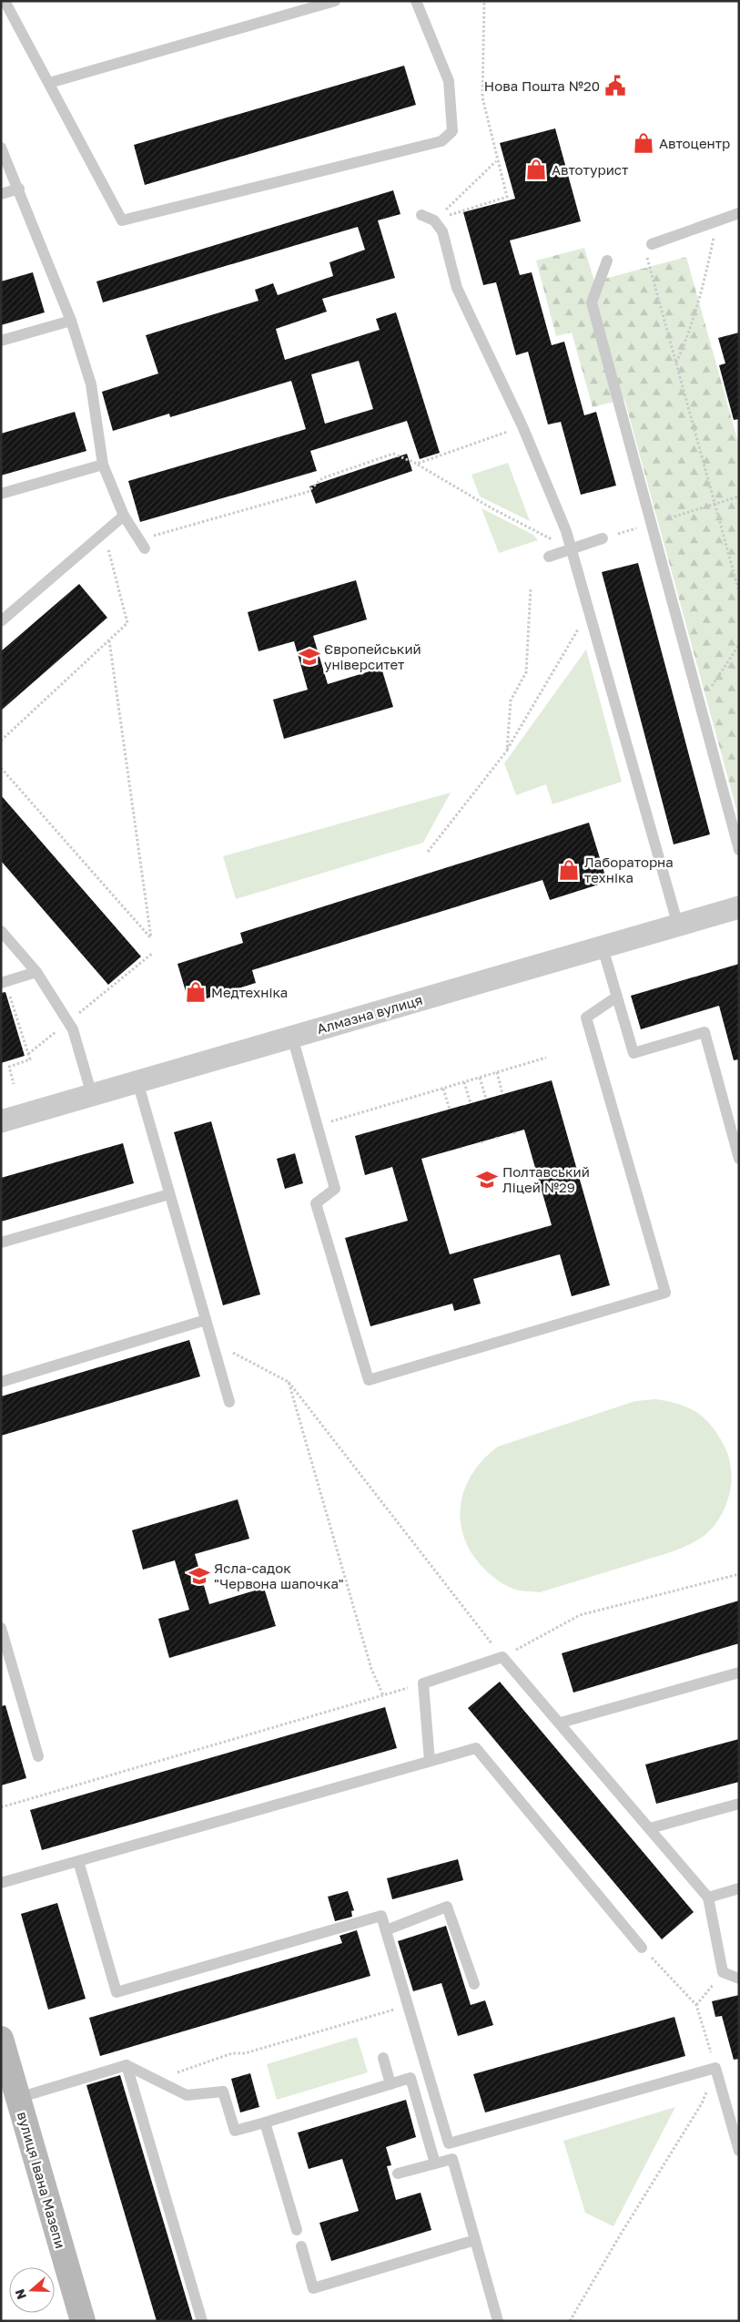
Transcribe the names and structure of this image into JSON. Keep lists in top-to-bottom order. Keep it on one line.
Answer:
{"streets":{"main road":["вулиця Івана Мазепи"],"street":["Алмазна вулиця"]},"places":{"public building":["Нова Пошта №20"],"shop":["Автоцентр","Автотурист","Лабораторна техніка","Медтехніка"],"school or university":["Європейський університет","Полтавський Ліцей №29","Ясла-садок \"Червона шапочка\""]},"north":"left"}
